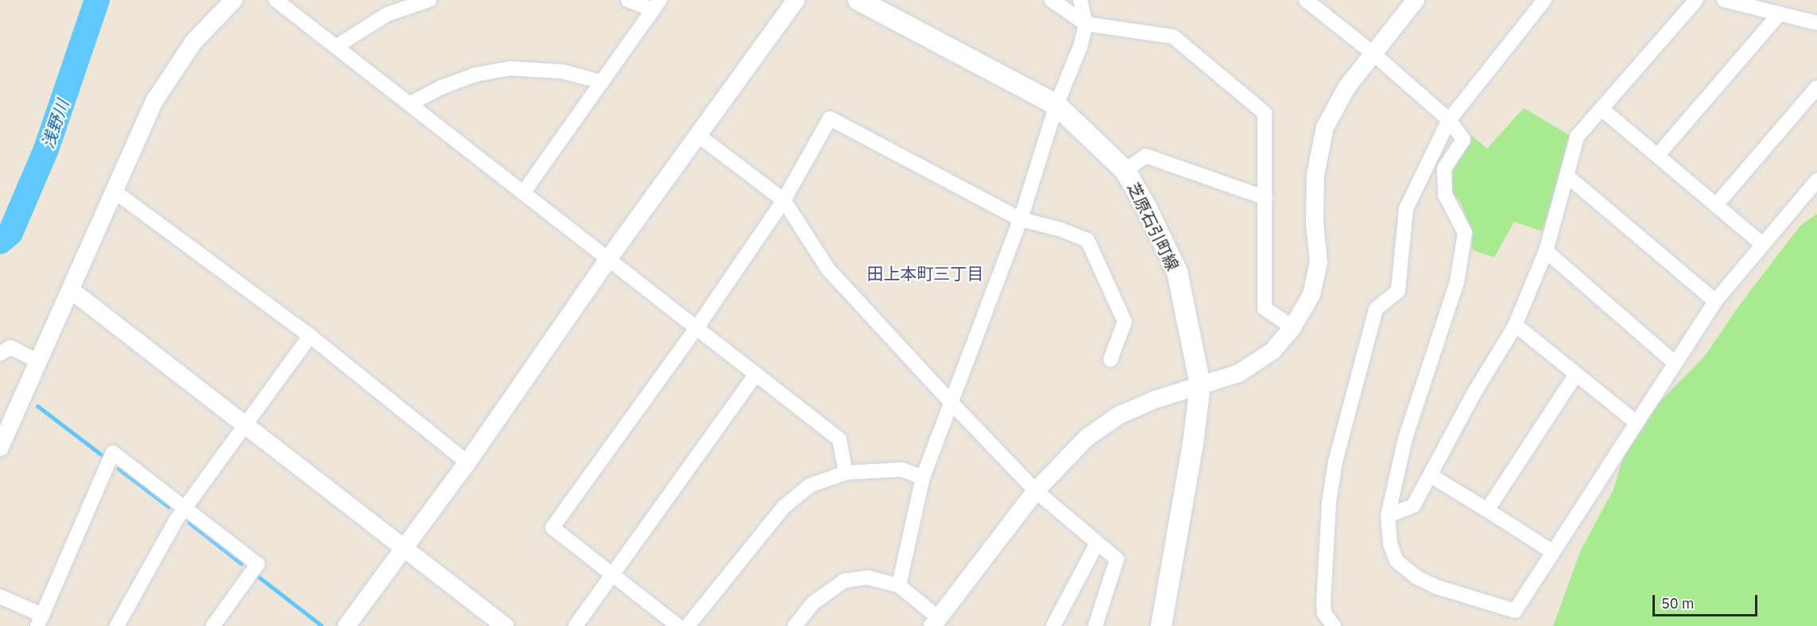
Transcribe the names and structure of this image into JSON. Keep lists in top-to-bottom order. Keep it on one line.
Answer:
{"streets":{"main road":["芝原石引町線"]},"districts":["田上本町三丁目"],"water":["浅野川"],"scale_bar":"50 m"}
